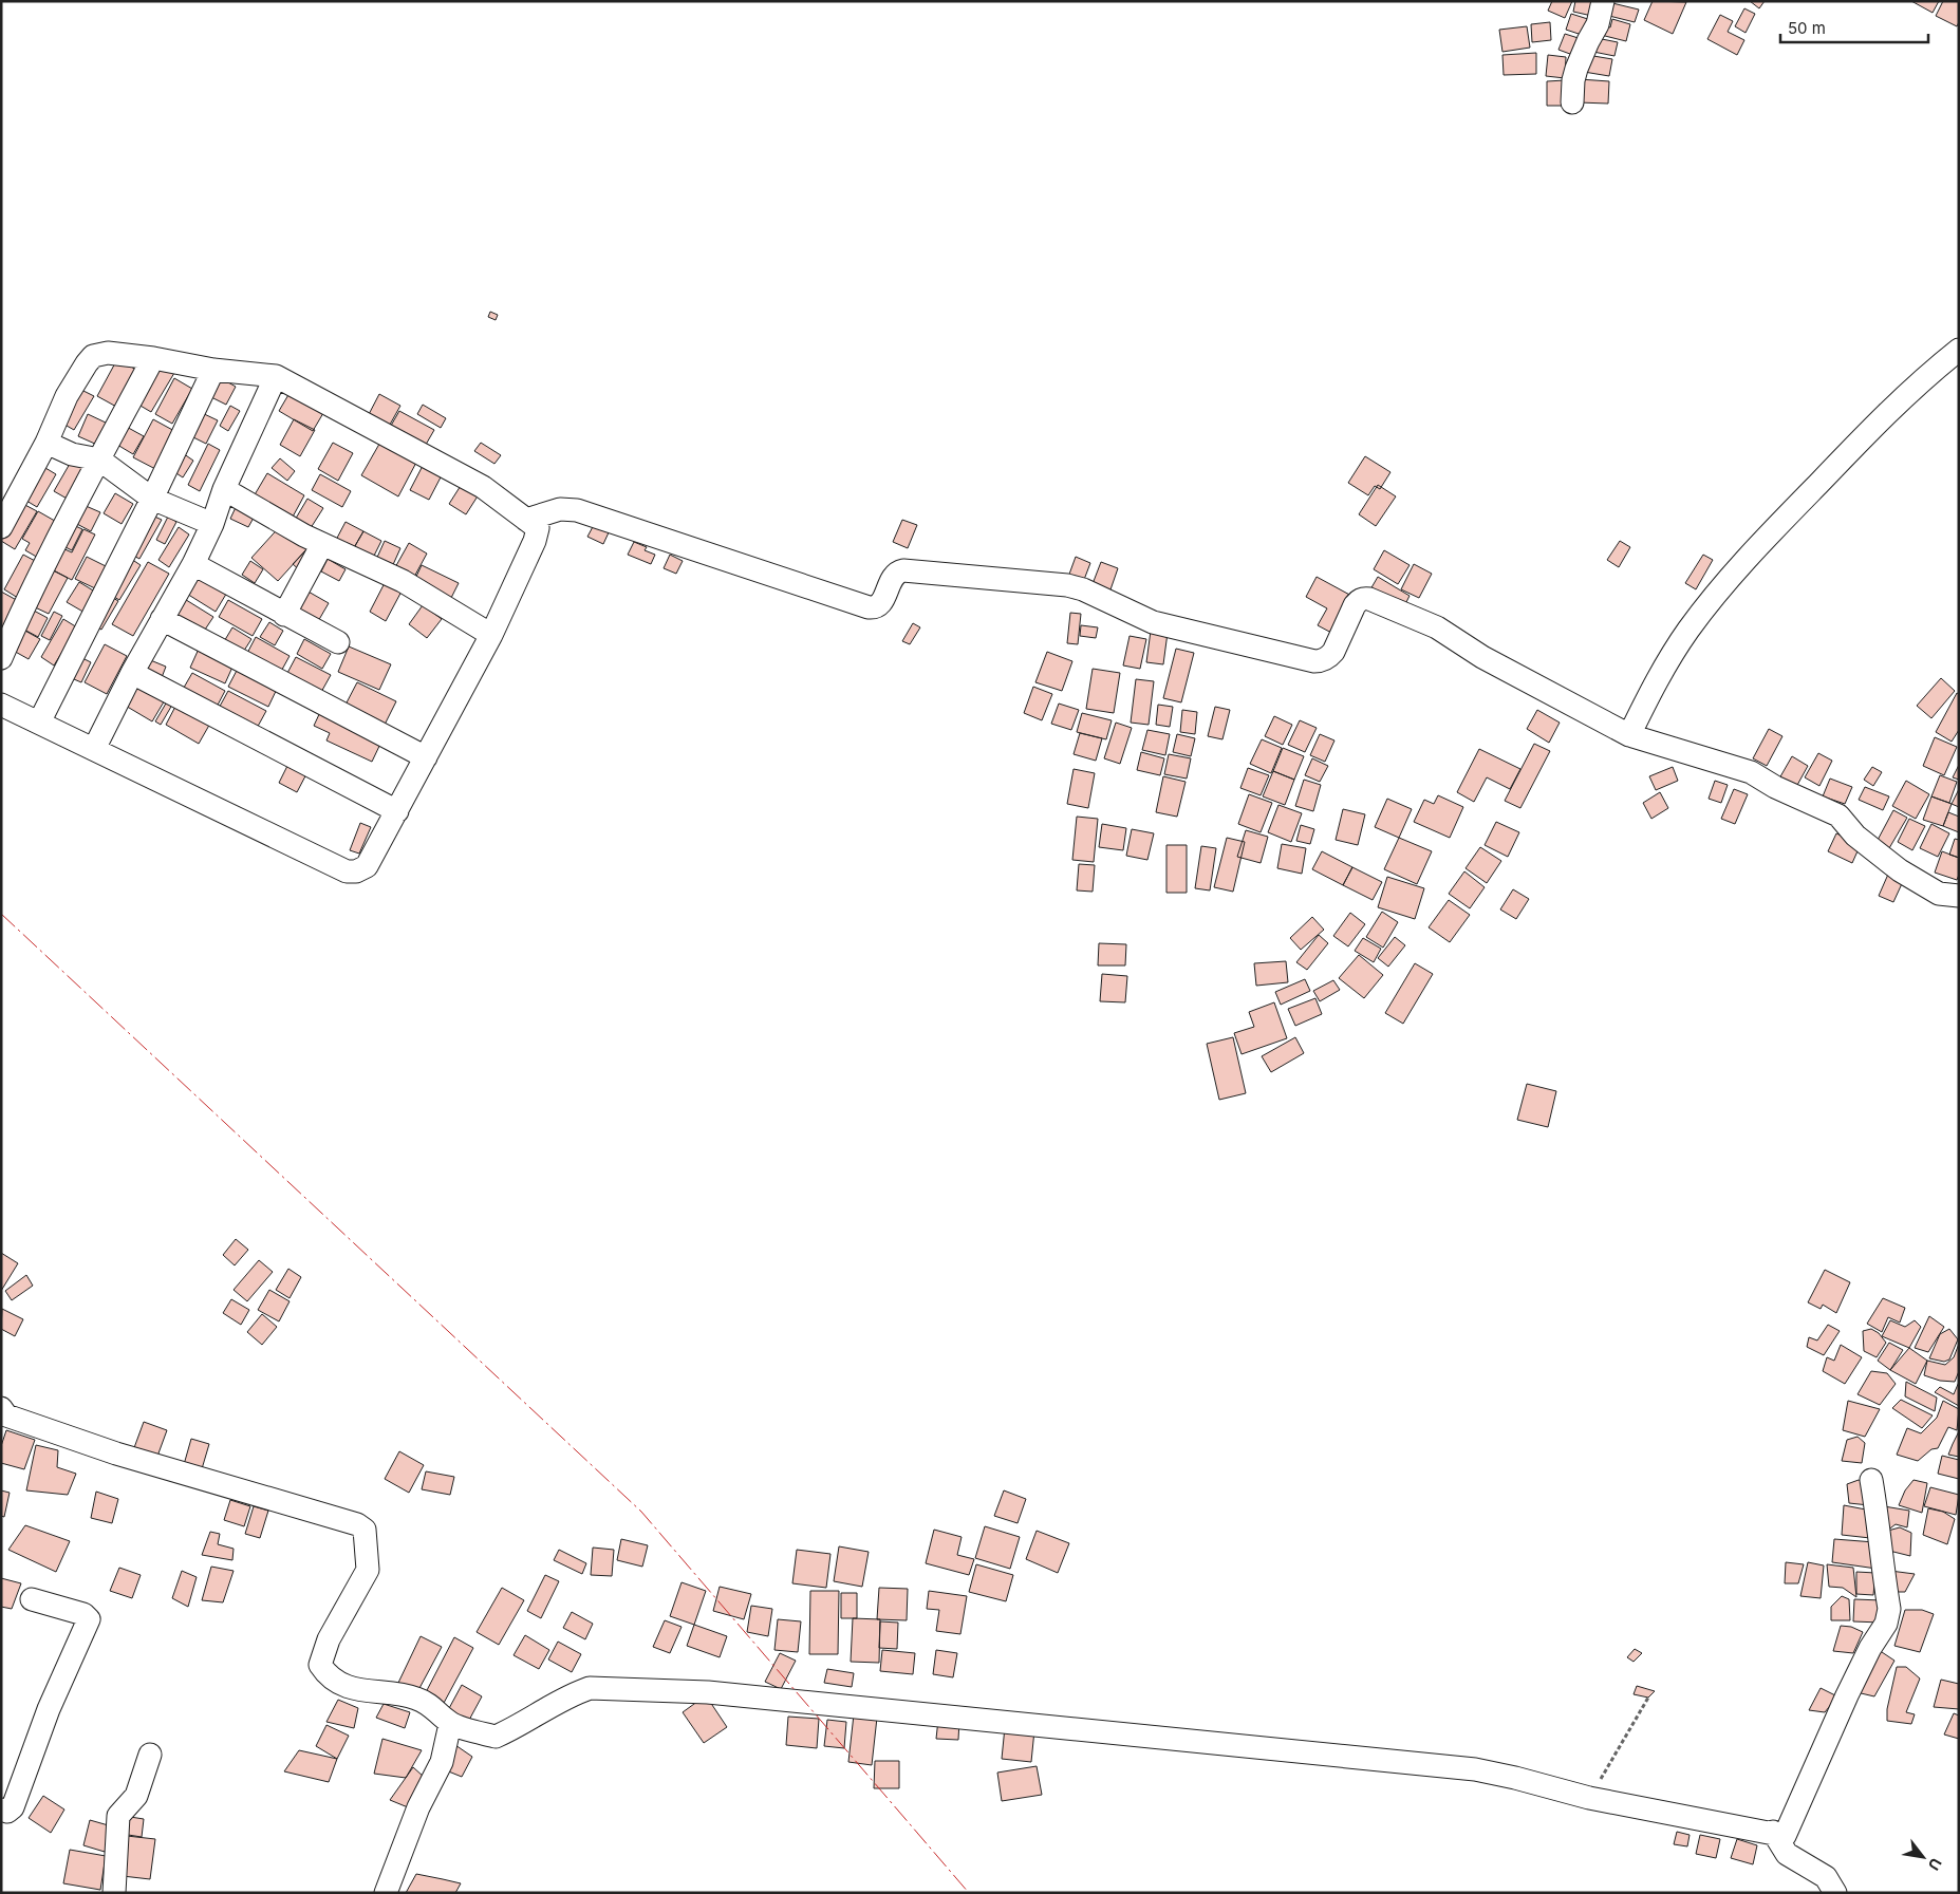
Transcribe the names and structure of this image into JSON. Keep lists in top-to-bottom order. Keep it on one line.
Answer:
{"scale_bar":"50 m","north":"bottom right"}
